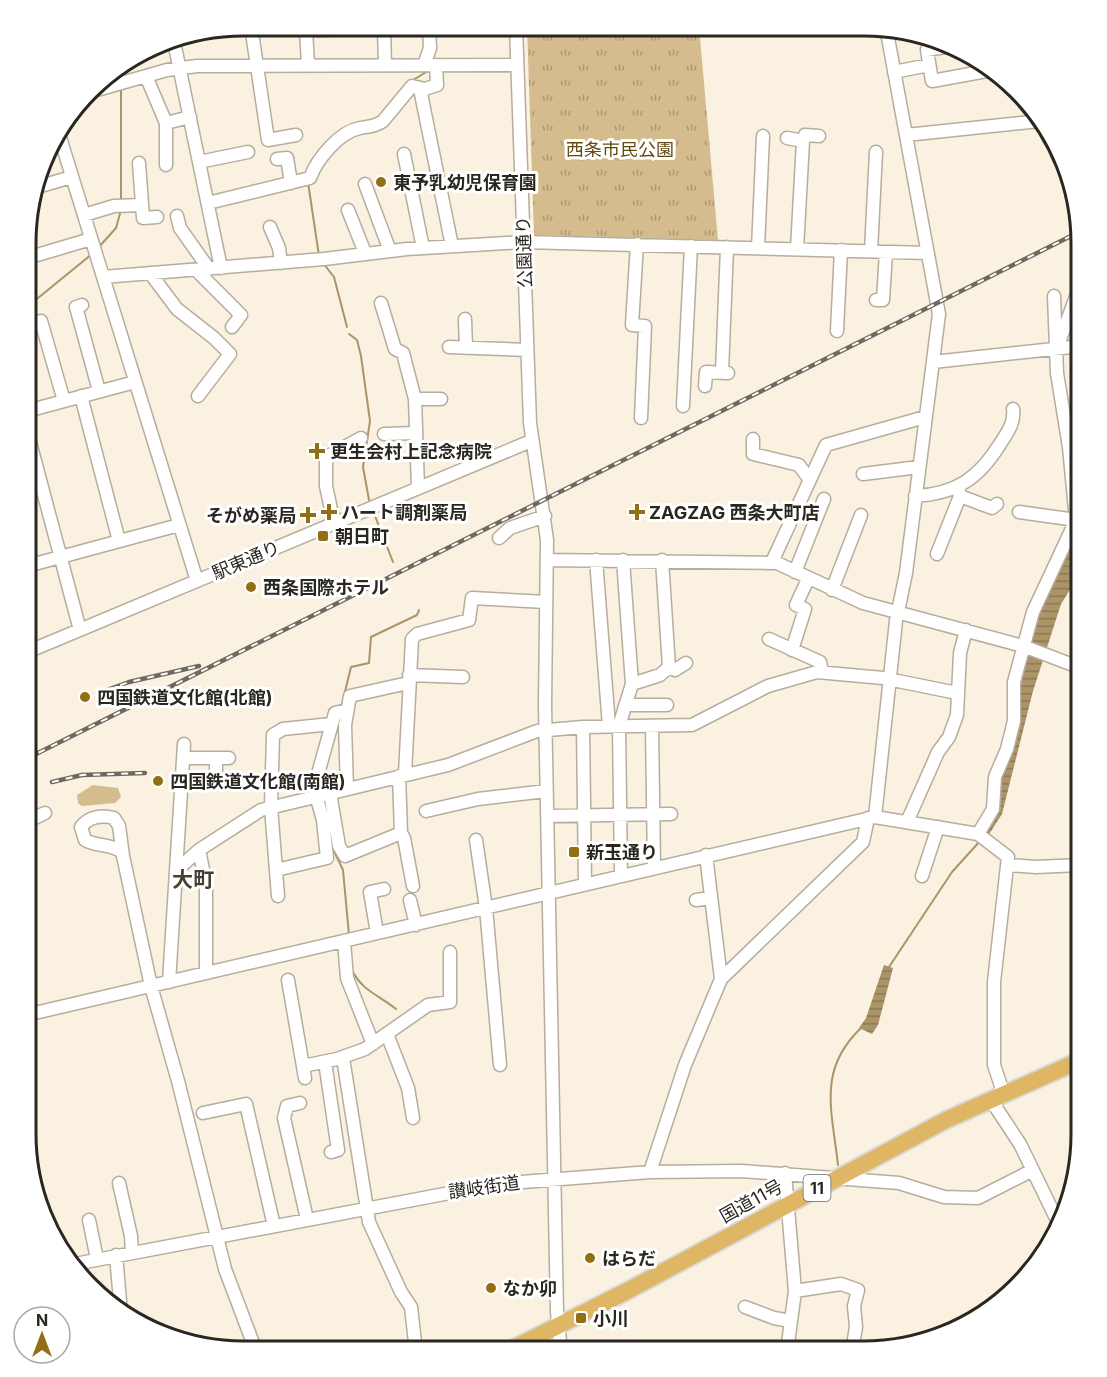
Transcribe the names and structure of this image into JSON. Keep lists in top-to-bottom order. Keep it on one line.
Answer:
{"streets":{"highway":["11","国道11号"],"street":["公園通り","駅東通り","讃岐街道"]},"crossings":[["公園通り","駅東通り"],["公園通り","讃岐街道"],["公園通り","国道11号"],["讃岐街道","国道11号"]],"districts":["大町"],"parks":["西条市民公園"],"places":{"other":["東予乳幼児保育園","西条国際ホテル","四国鉄道文化館(北館)","四国鉄道文化館(南館)","はらだ","なか卯"],"health":["更生会村上記念病院","ハート調剤薬局","ZAGZAG 西条大町店","そがめ薬局"],"transit":["朝日町","新玉通り","小川"]},"north":"top"}
